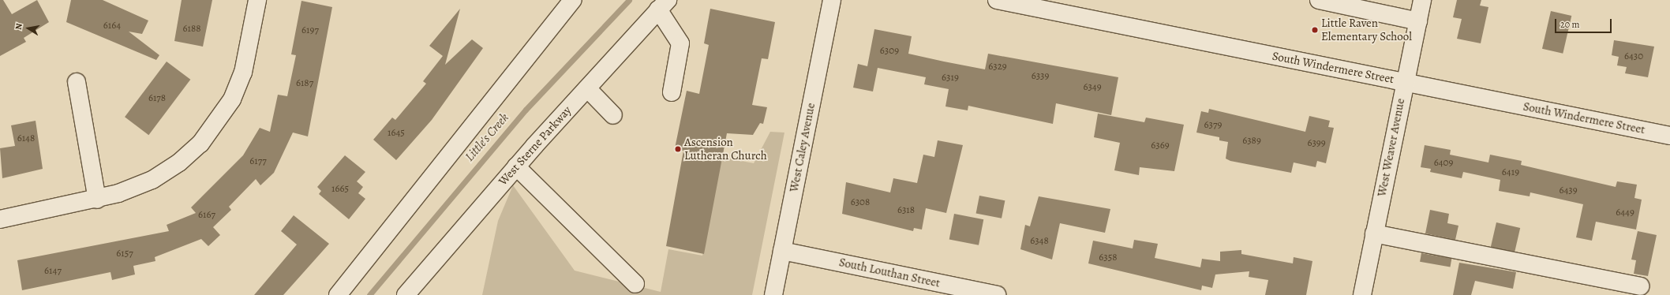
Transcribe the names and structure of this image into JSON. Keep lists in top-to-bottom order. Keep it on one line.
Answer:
{"streets":{"street":["South Windermere Street","West Sterne Parkway","West Caley Avenue","West Weaver Avenue","South Louthan Street"]},"crossings":[["South Windermere Street","West Weaver Avenue"],["West Caley Avenue","South Louthan Street"]],"water":["Little's Creek"],"places":["Little Raven Elementary School","Ascension Lutheran Church"],"house_numbers":["6164","6188","6197","6309","6430","6329","6339","6319","6187","6349","6178","6379","1645","6148","6389","6399","6369","6177","6409","6419","1665","6439","6308","6318","6449","6167","6348","6157","6358","6147"],"scale_bar":"20 m","north":"left"}
